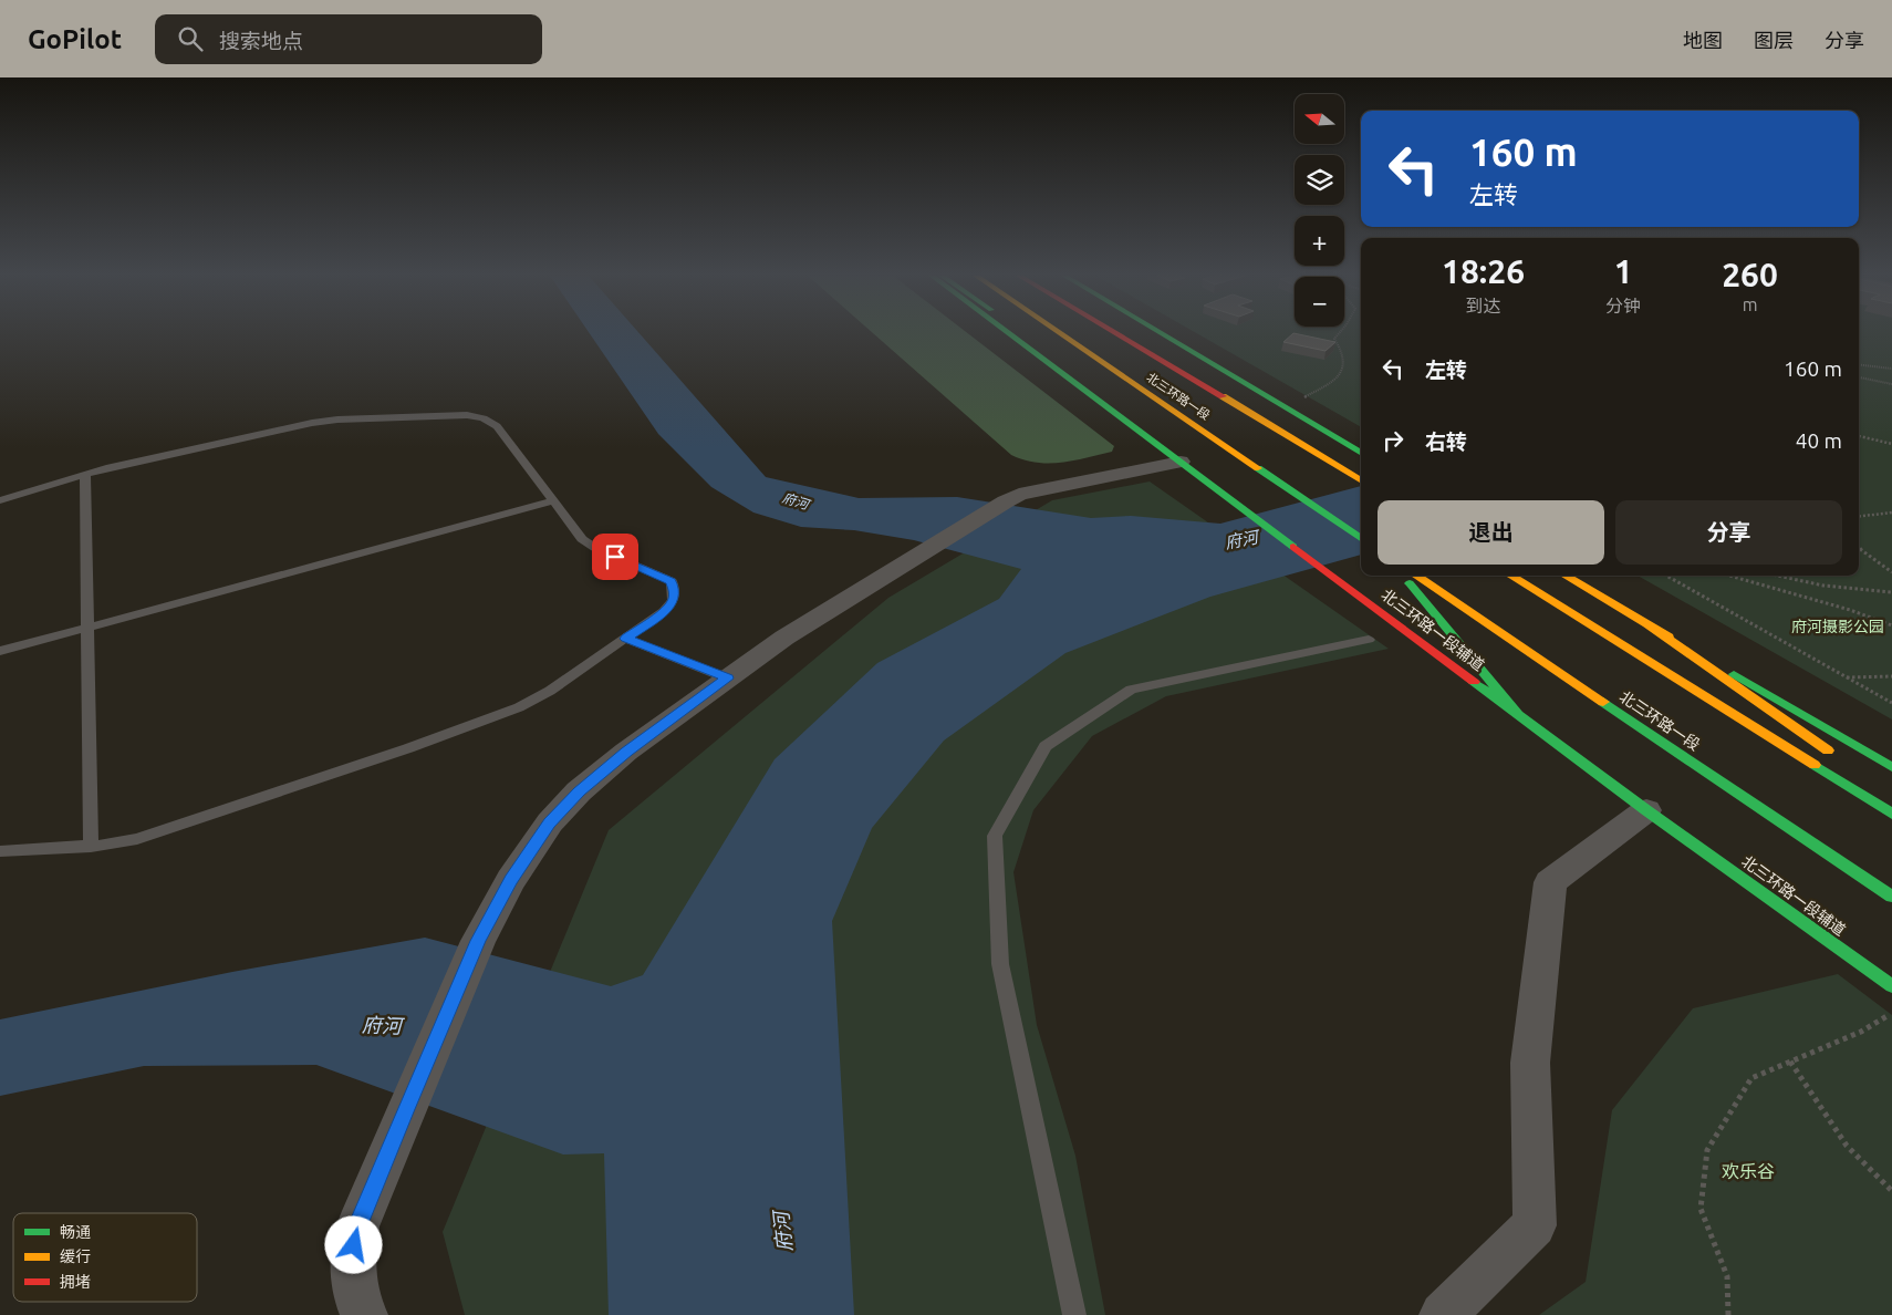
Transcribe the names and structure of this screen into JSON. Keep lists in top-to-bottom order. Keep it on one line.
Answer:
{"streets":{"main road":["北三环路一段","北三环路一段辅道"]},"water":["府河"],"parks":["府河摄影公园","欢乐谷"],"legend":["畅通","缓行","拥堵"],"north":"left","page":{"header":"GoPilot","search":"搜索地点","nav":["地图","图层","分享"],"map_buttons":["+","−"],"turn":["160 m","左转"],"eta":["18:26","到达","1","分钟","260","m"],"list":[{"name":"左转","value":"160 m"},{"name":"右转","value":"40 m"}],"buttons":["退出","分享"]}}
